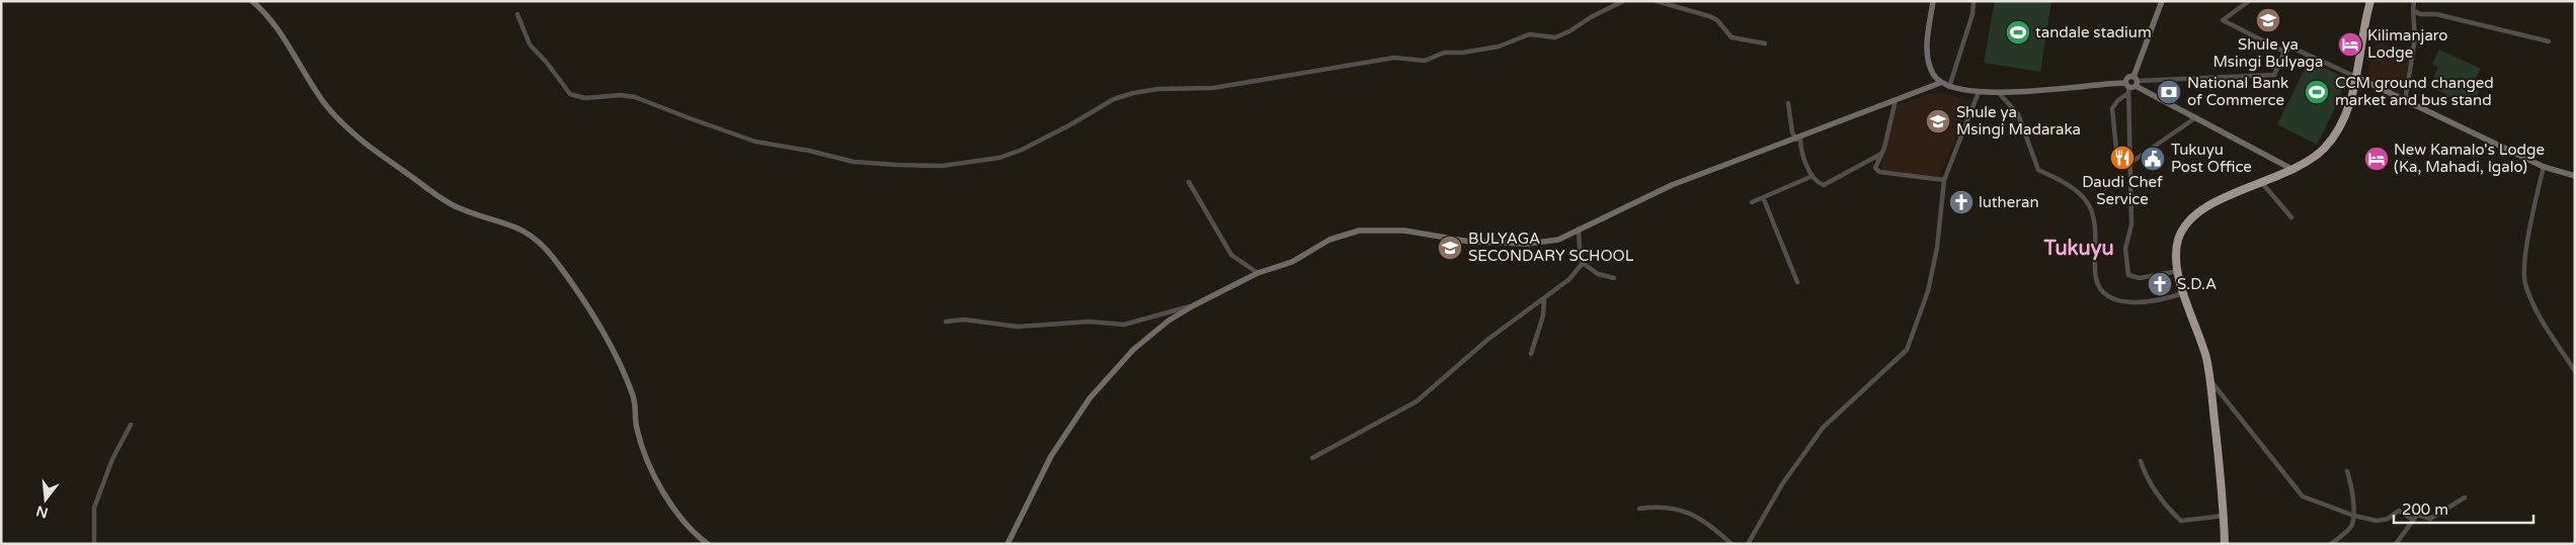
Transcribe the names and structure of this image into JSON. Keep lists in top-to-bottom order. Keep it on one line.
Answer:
{"districts":["Tukuyu"],"places":{"school or university":["Shule ya Msingi Bulyaga","Shule ya Msingi Madaraka","BULYAGA SECONDARY SCHOOL"],"sports":["tandale stadium","CCM ground changed market and bus stand"],"hotel":["Kilimanjaro Lodge","New Kamalo's Lodge (Ka, Mahadi, Igalo)"],"bank":["National Bank of Commerce"],"restaurant":["Daudi Chef Service"],"public building":["Tukuyu Post Office"],"church":["lutheran","S.D.A"]},"scale_bar":"200 m","north":"bottom"}
